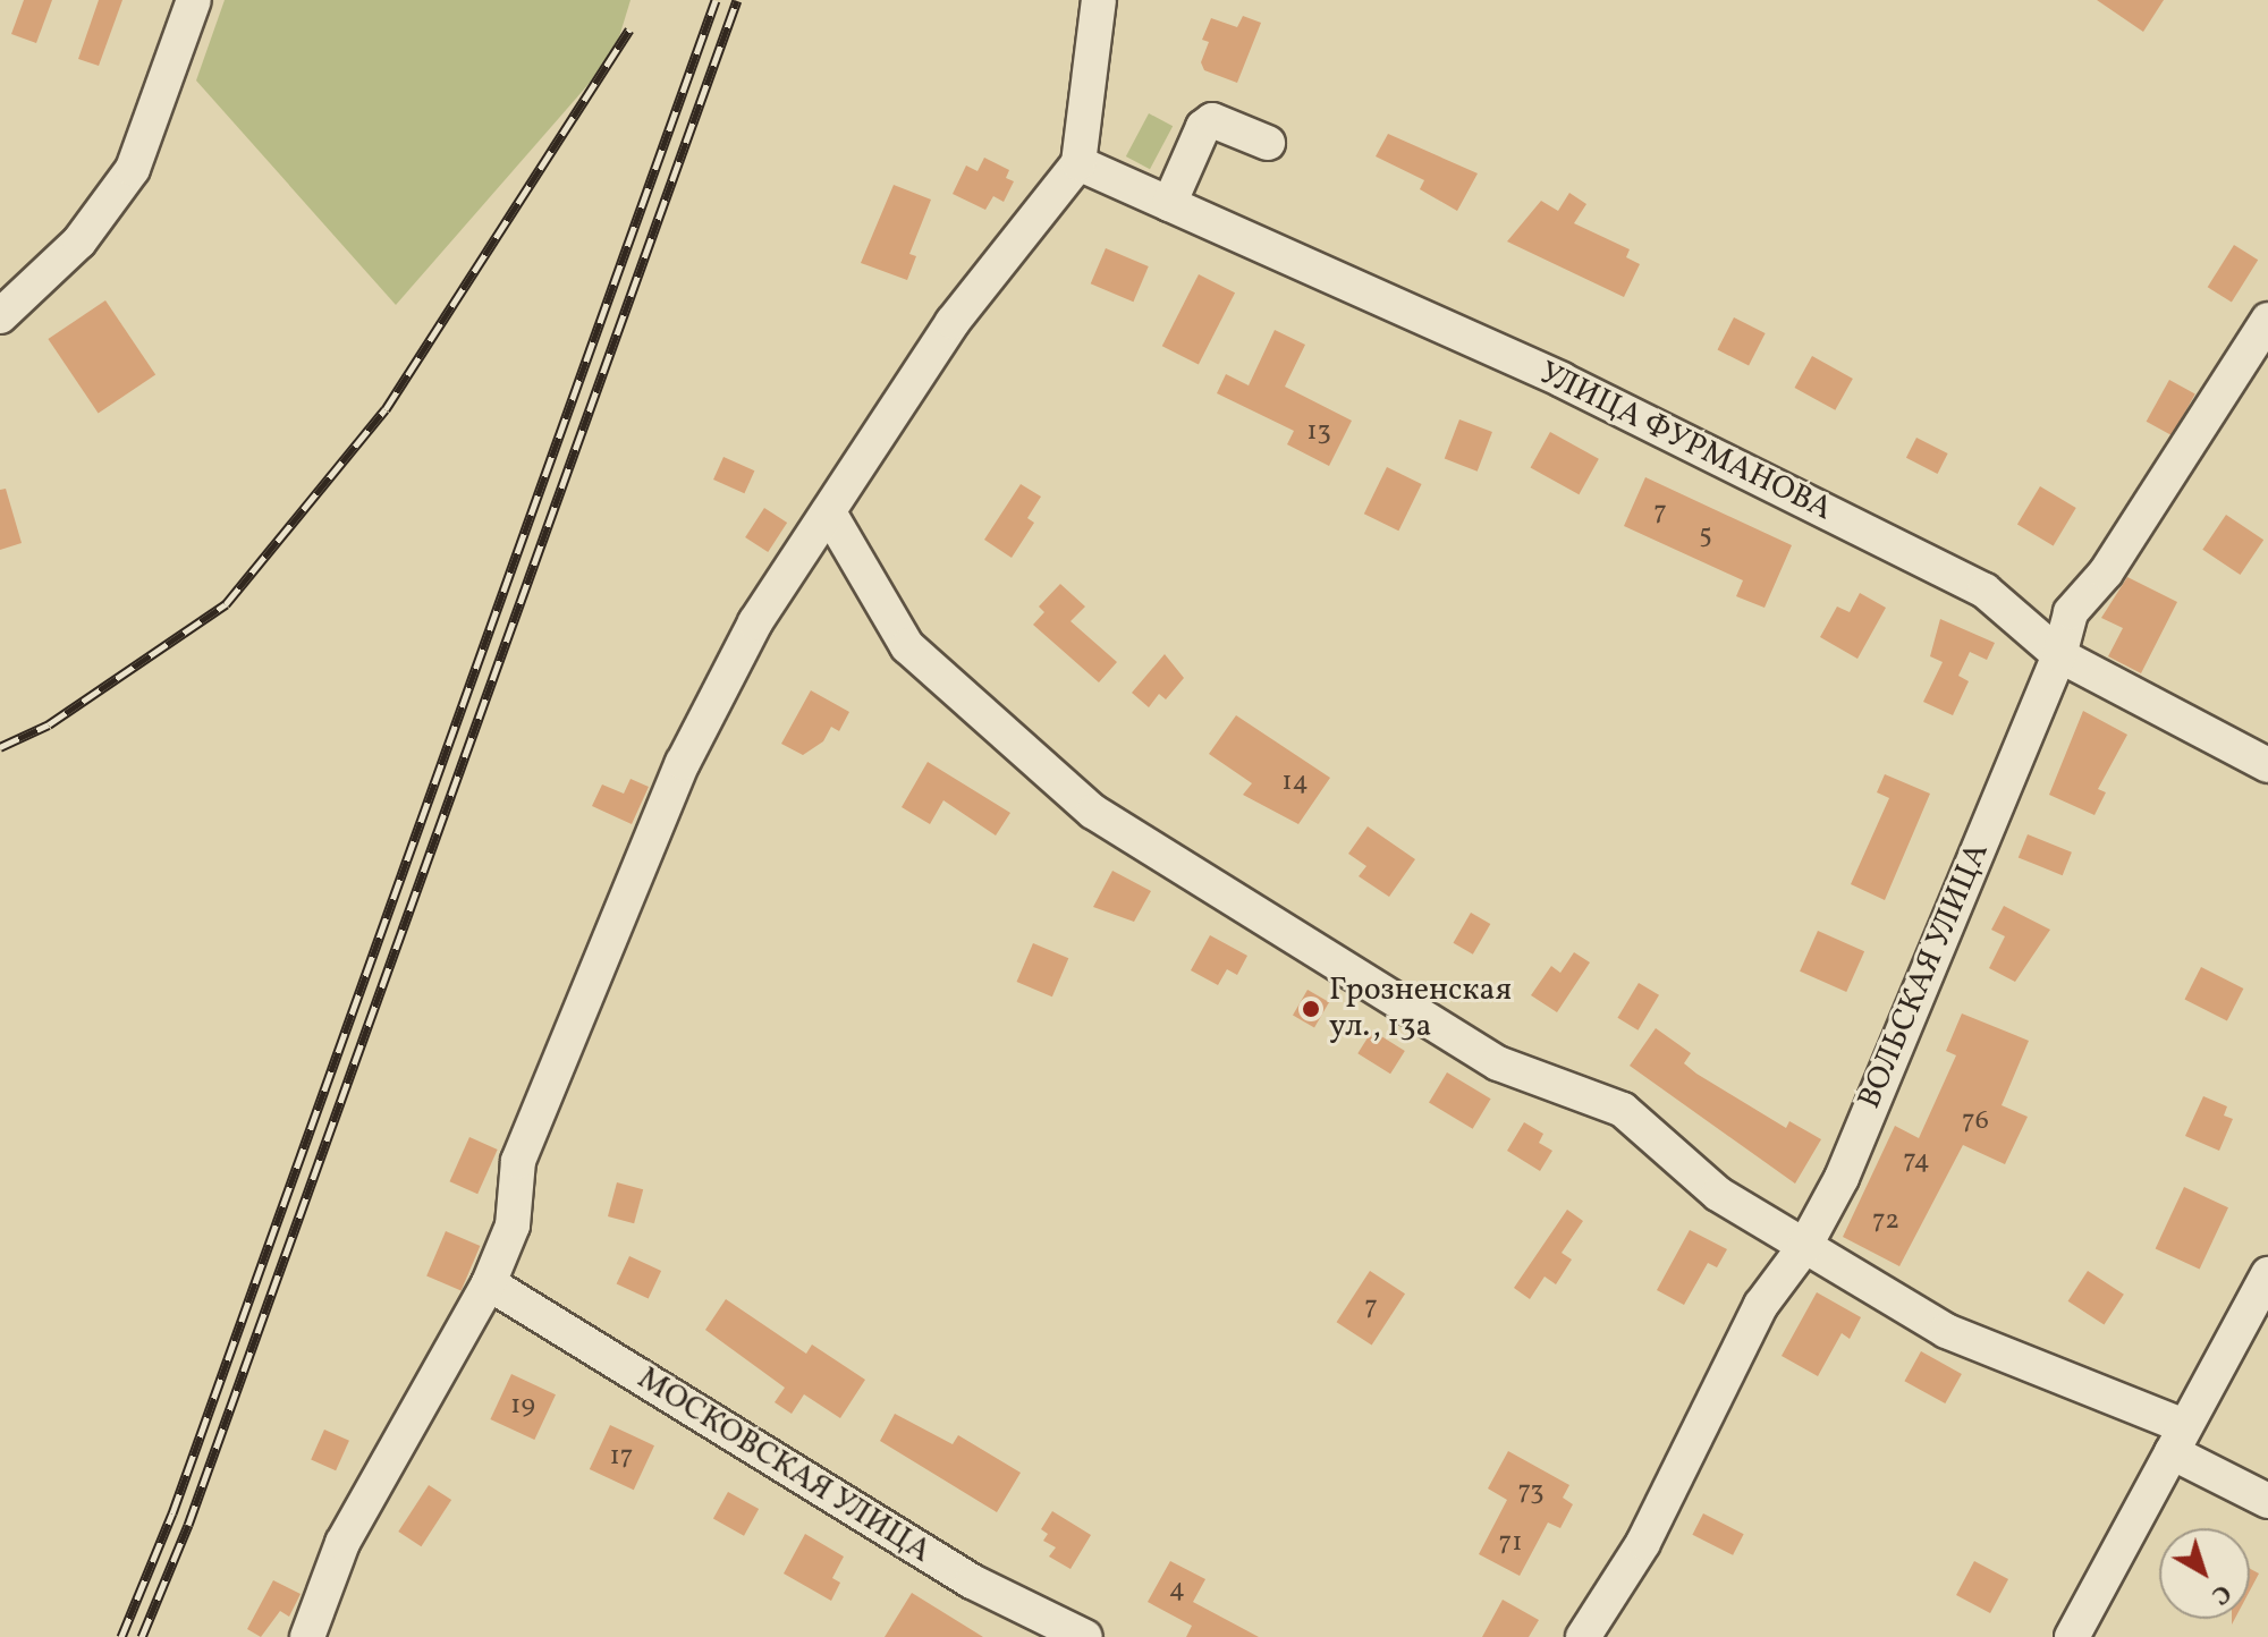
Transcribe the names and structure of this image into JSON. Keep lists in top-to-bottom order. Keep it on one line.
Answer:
{"streets":{"street":["УЛИЦА ФУРМАНОВА","ВОЛЬСКАЯ УЛИЦА","МОСКОВСКАЯ УЛИЦА"]},"crossings":[["УЛИЦА ФУРМАНОВА","ВОЛЬСКАЯ УЛИЦА"]],"places":["Грозненская ул., 13а"],"house_numbers":["13","7","5","14","76","74","72","7","19","17","73","71","4"],"north":"bottom right"}
